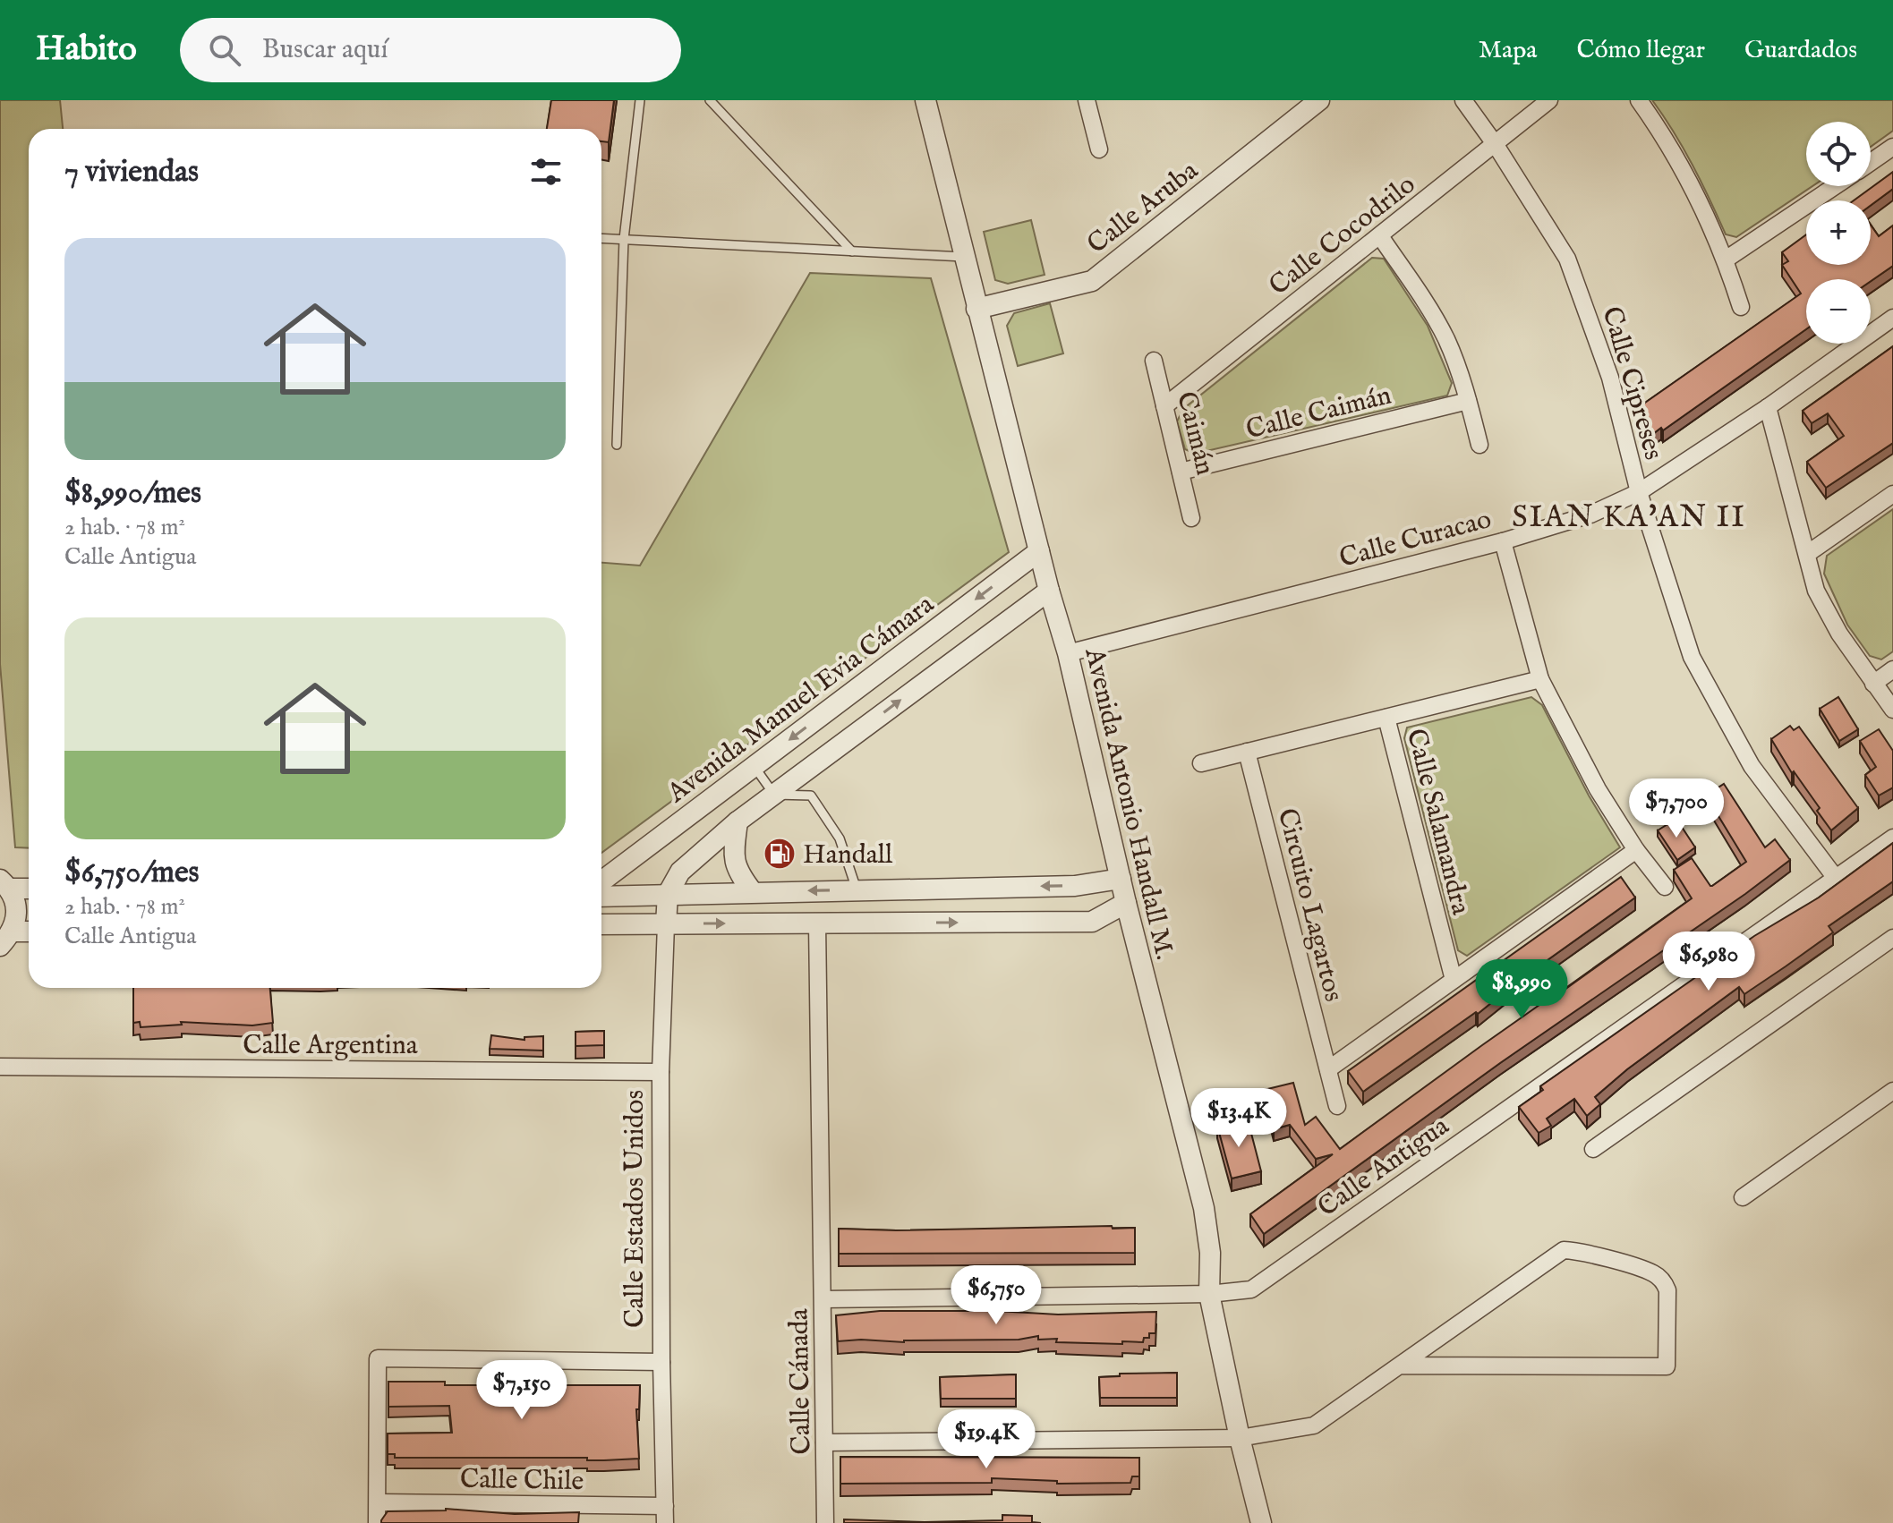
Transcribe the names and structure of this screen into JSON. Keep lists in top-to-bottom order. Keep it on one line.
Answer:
{"streets":{"street":["Calle Aruba","Calle Cocodrilo","Calle Cipreses","Calle Caimán","Caimán","Calle Curacao","Avenida Manuel Evia Cámara","Avenida Antonio Handall M.","Calle Salamandra","Circuito Lagartos","Calle Argentina","Calle Antigua","Calle Estados Unidos","Calle Cánada","Calle Chile"]},"crossings":[["Calle Aruba","Avenida Antonio Handall M."],["Calle Cocodrilo","Calle Cipreses"],["Calle Cocodrilo","Caimán"],["Calle Cipreses","Calle Curacao"],["Calle Cipreses","Calle Antigua"],["Calle Caimán","Caimán"],["Calle Curacao","Avenida Antonio Handall M."],["Avenida Manuel Evia Cámara","Avenida Antonio Handall M."],["Avenida Antonio Handall M.","Calle Antigua"],["Calle Argentina","Calle Estados Unidos"],["Calle Antigua","Calle Cánada"],["Calle Estados Unidos","Calle Chile"]],"districts":["SIAN KA'AN II"],"places":{"fuel station":["Handall"]},"page":{"header":"Habito","search":"Buscar aquí","nav":["Mapa","Cómo llegar","Guardados"],"map_buttons":["+","−"],"heading":"7 viviendas","list":[{"name":"$8,990/mes","note":"2 hab. · 78 m² · Calle Antigua"},{"name":"$6,750/mes","note":"2 hab. · 78 m² · Calle Antigua"}],"price":["$7,700","$6,980","$8,990","$13.4K","$6,750","$7,150","$19.4K"]}}
